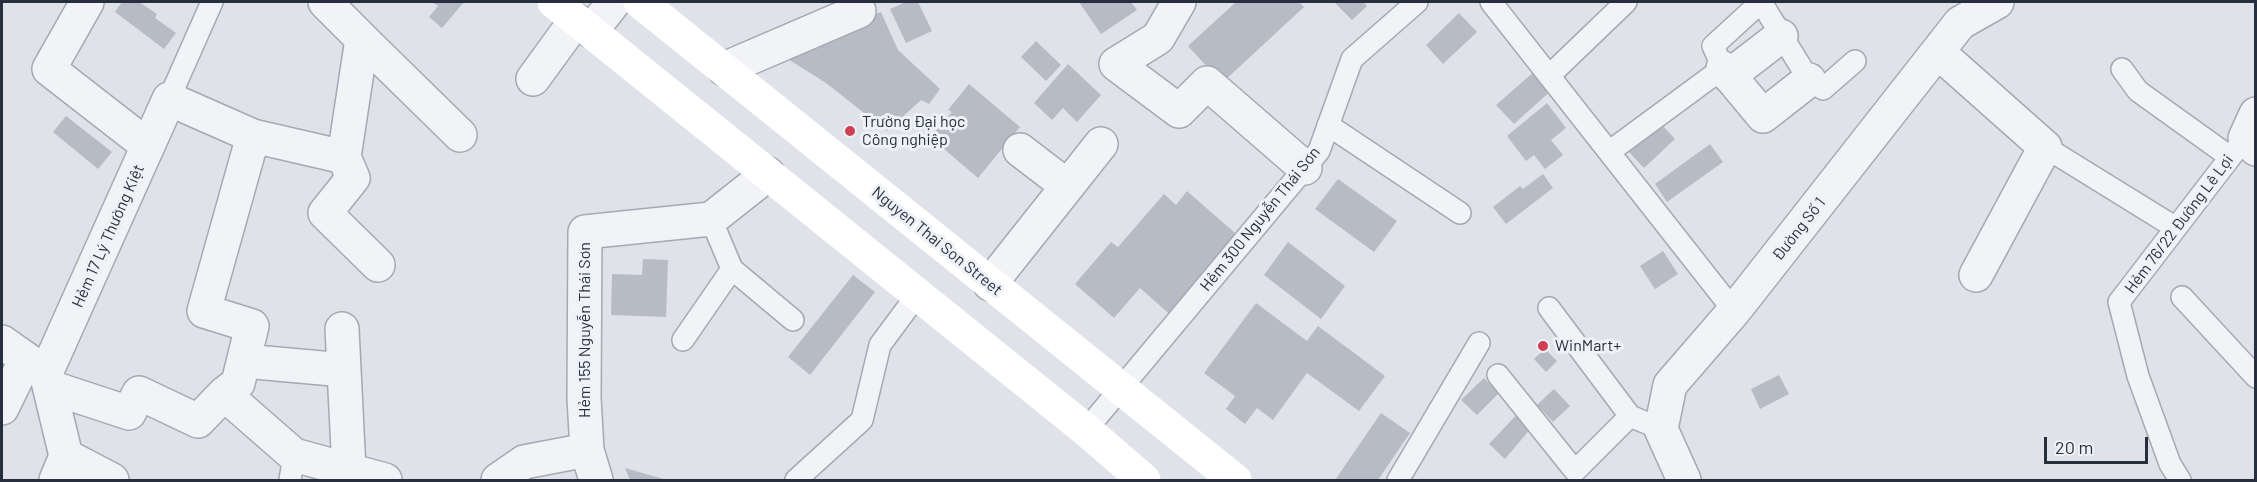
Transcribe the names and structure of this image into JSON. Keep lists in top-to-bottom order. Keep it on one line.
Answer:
{"streets":{"main road":["Nguyen Thai Son Street"],"street":["Đường Số 1","Hẻm 17 Lý Thường Kiệt","Hẻm 155 Nguyễn Thái Sơn"],"lane":["Hẻm 300 Nguyễn Thái Sơn","Hẻm 76/22 Đường Lê Lợi"]},"crossings":[["Hẻm 300 Nguyễn Thái Sơn","Nguyen Thai Son Street"]],"places":["Trường Đại học Công nghiệp","WinMart+"],"scale_bar":"20 m"}
